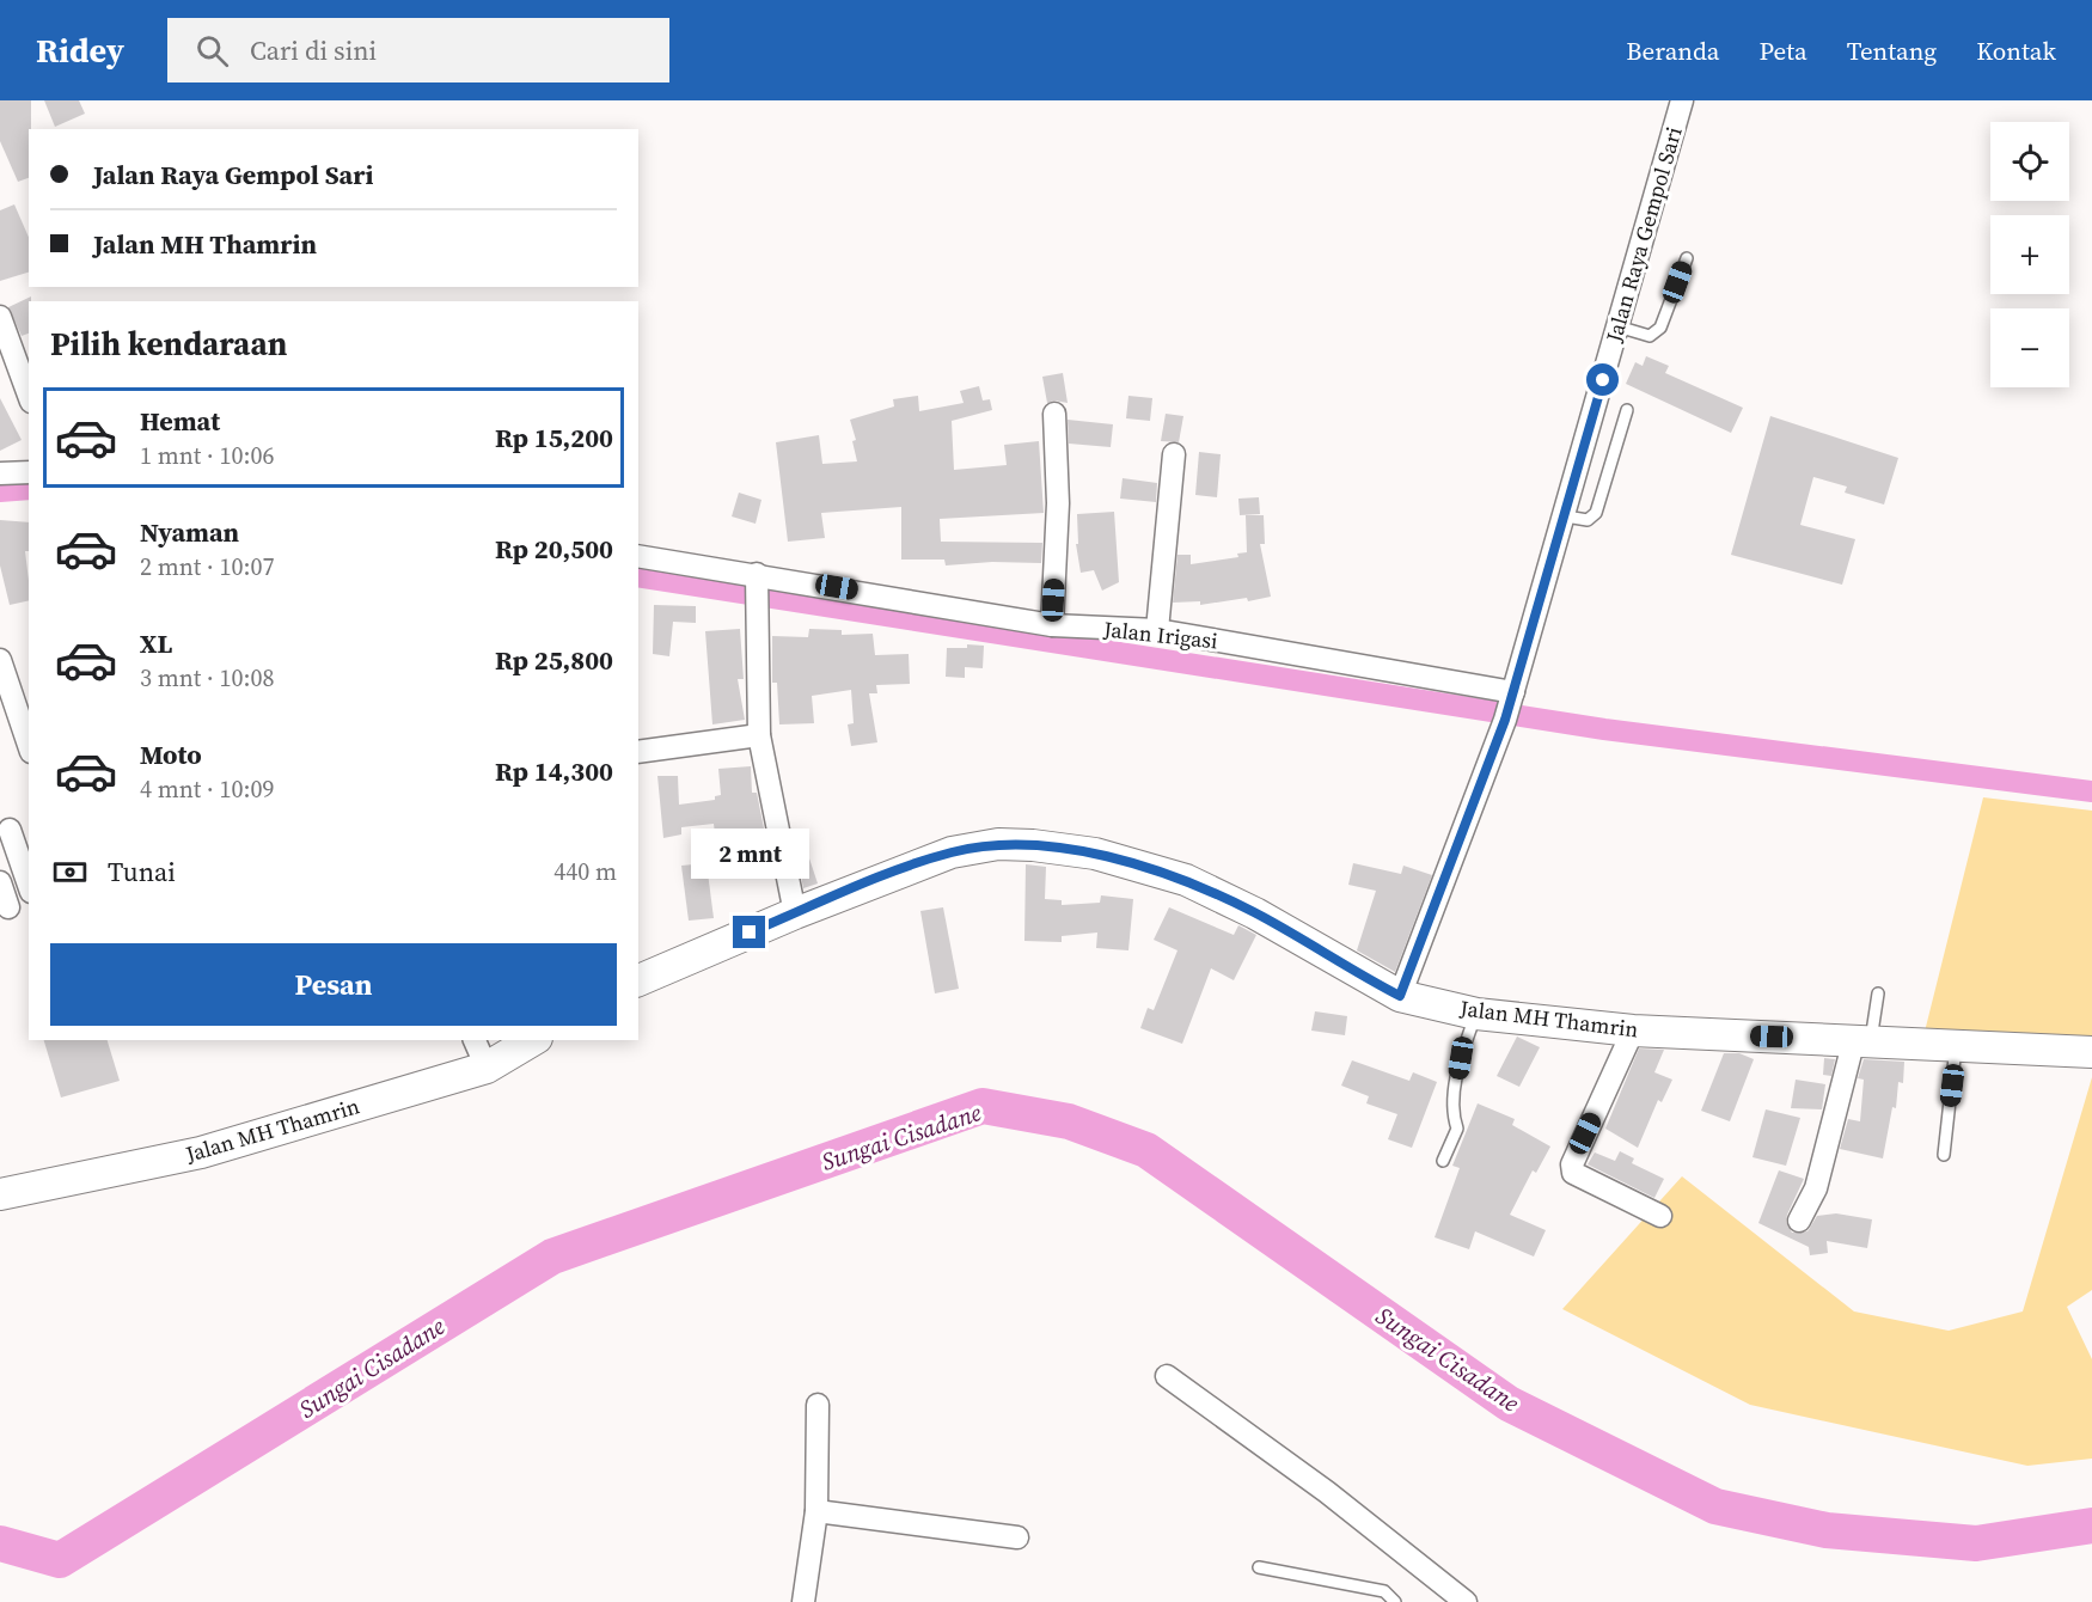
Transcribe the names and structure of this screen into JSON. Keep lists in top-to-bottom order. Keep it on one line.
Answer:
{"streets":{"street":["Jalan Raya Gempol Sari","Jalan Irigasi","Jalan MH Thamrin"]},"crossings":[["Jalan Raya Gempol Sari","Jalan Irigasi"],["Jalan Raya Gempol Sari","Jalan MH Thamrin"]],"water":["Sungai Cisadane"],"page":{"header":"Ridey","search":"Cari di sini","nav":["Beranda","Peta","Tentang","Kontak"],"map_buttons":["+","−"],"banner":["Jalan Raya Gempol Sari","Jalan MH Thamrin"],"heading":"Pilih kendaraan","list":[{"name":"Hemat","note":"1 mnt · 10:06","value":"Rp 15,200"},{"name":"Nyaman","note":"2 mnt · 10:07","value":"Rp 20,500"},{"name":"XL","note":"3 mnt · 10:08","value":"Rp 25,800"},{"name":"Moto","note":"4 mnt · 10:09","value":"Rp 14,300"}],"bubble":"2 mnt","pay":["Tunai","440 m"],"buttons":"Pesan"}}
